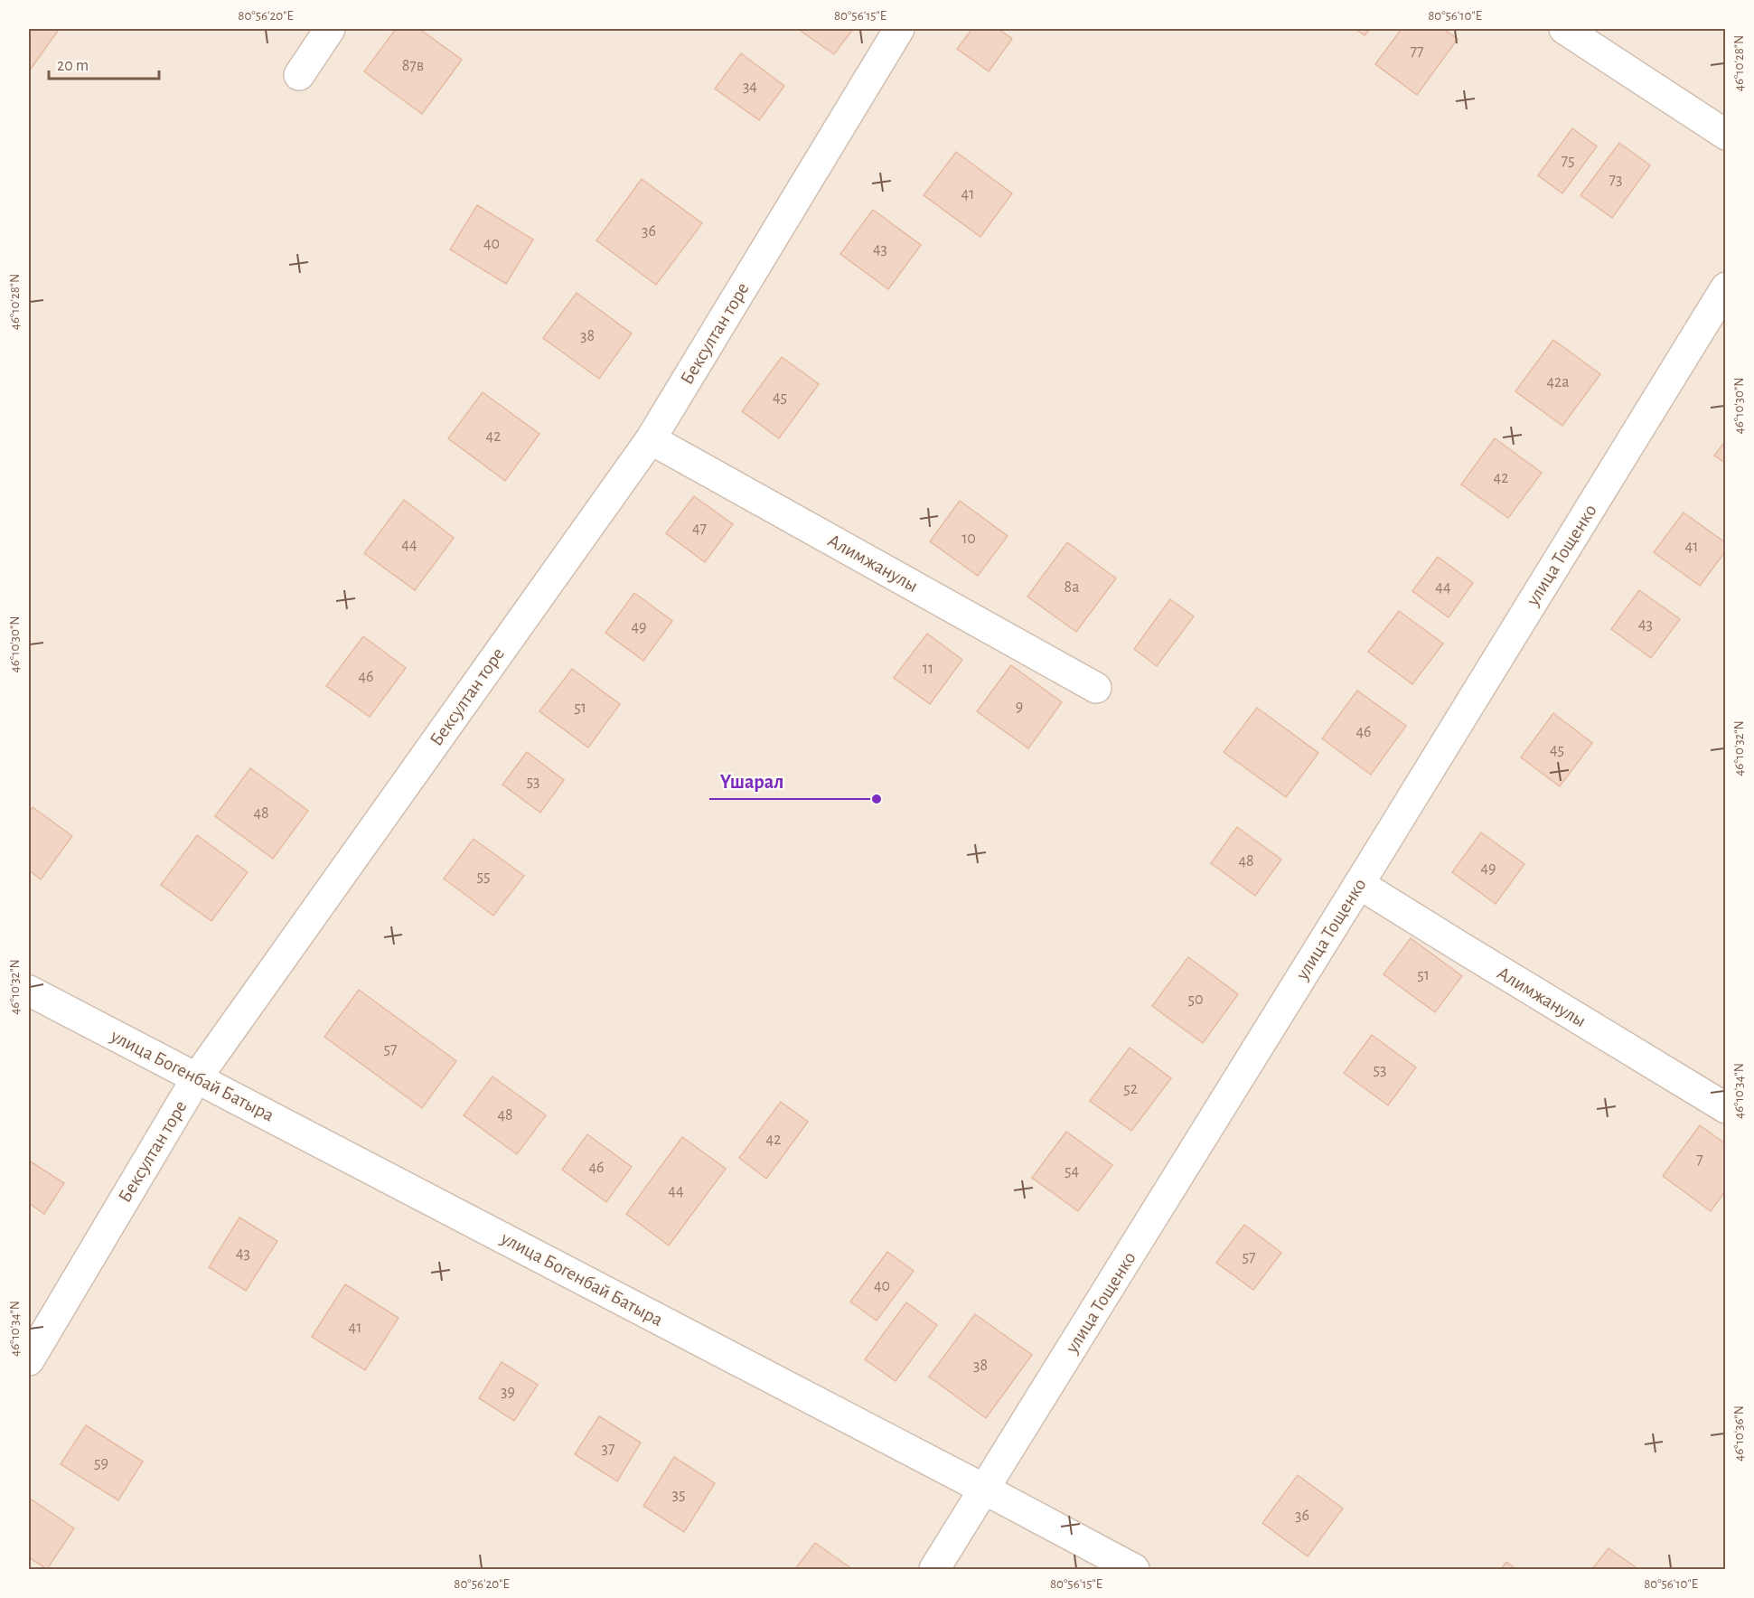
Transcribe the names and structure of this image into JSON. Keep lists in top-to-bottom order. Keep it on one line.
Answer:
{"streets":{"street":["Бексултан торе","улица Тощенко","Алимжанулы","улица Богенбай Батыра"]},"crossings":[["Бексултан торе","Алимжанулы"],["Бексултан торе","улица Богенбай Батыра"],["улица Тощенко","Алимжанулы"],["улица Тощенко","улица Богенбай Батыра"]],"places":["Үшарал"],"house_numbers":["77","87в","34","75","73","41","36","40","43","38","42а","45","42","42","47","10","44","41","8а","44","43","49","11","46","9","51","46","45","53","48","48","49","55","51","50","57","53","52","48","42","7","46","54","44","43","57","40","41","38","39","37","59","35","36"],"scale_bar":"20 m","coordinates":["80°56'20\"E","80°56'15\"E","80°56'10\"E","46°10'28\"N","46°10'30\"N","46°10'32\"N","46°10'34\"N","46°10'36\"N"]}
